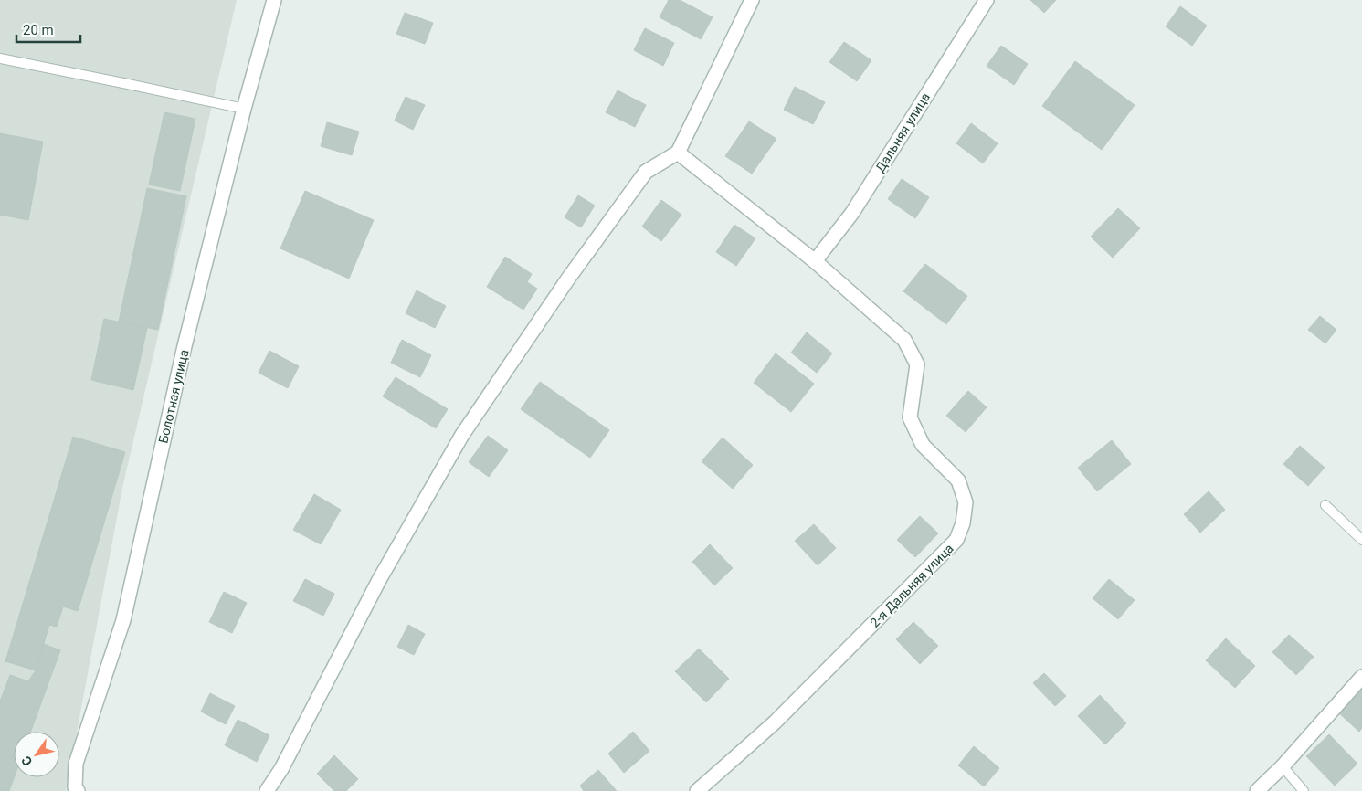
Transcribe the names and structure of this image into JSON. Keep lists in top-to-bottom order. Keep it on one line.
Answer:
{"streets":{"street":["Дальняя улица","Болотная улица","2-я Дальняя улица"]},"crossings":[["Дальняя улица","2-я Дальняя улица"]],"scale_bar":"20 m","north":"bottom left"}
